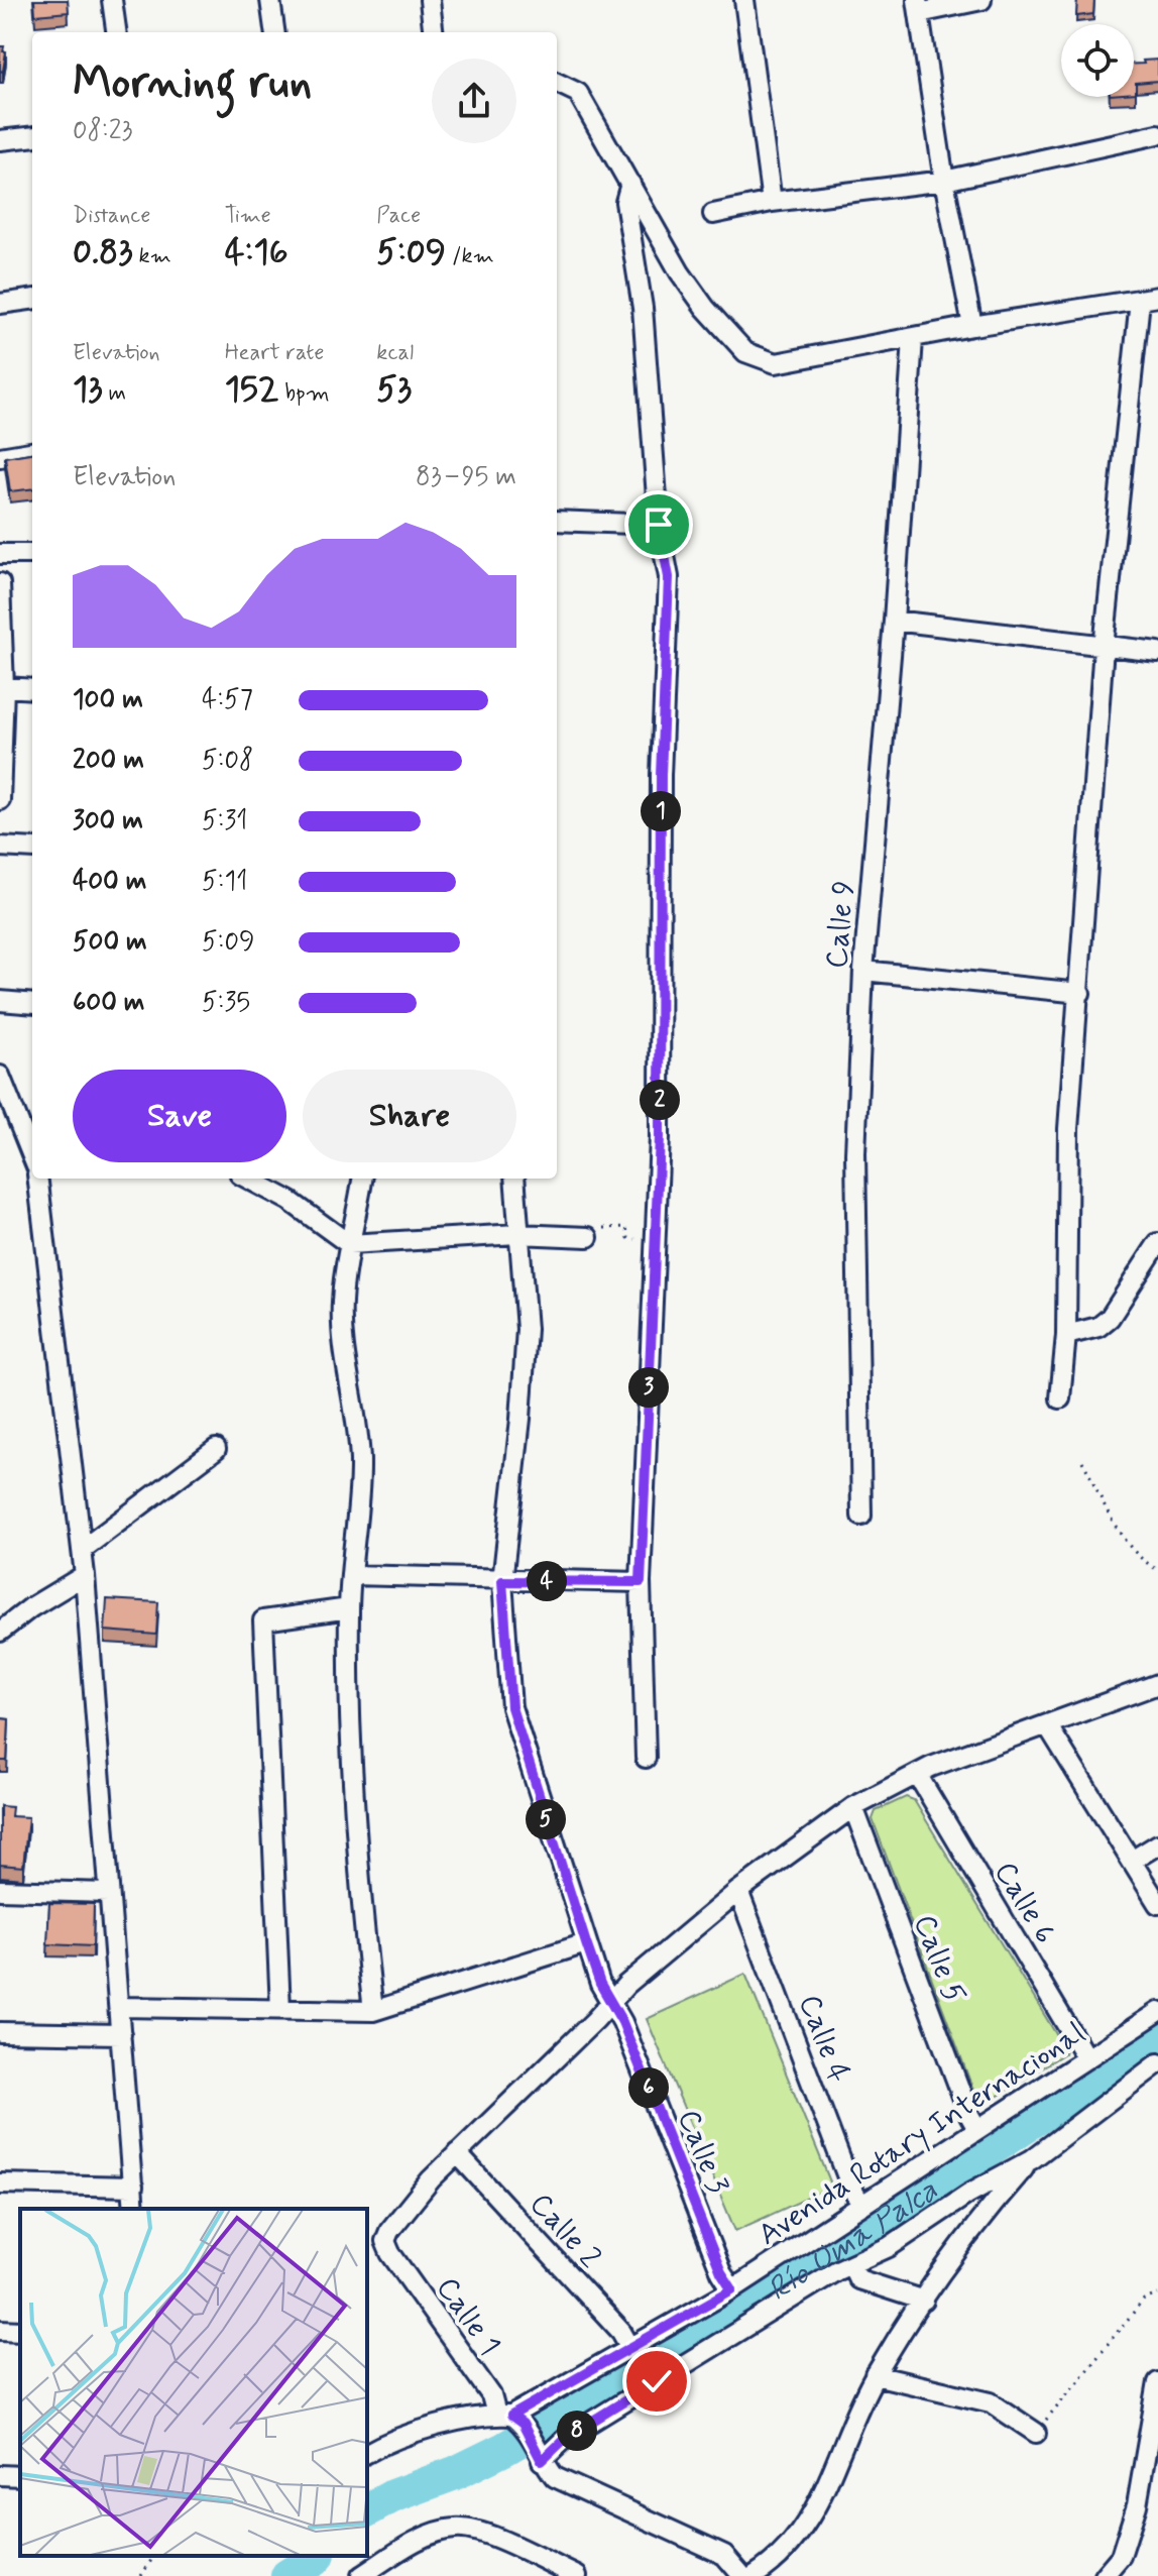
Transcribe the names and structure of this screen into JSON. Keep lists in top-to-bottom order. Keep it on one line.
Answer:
{"streets":{"street":["Calle 9","Calle 6","Calle 5","Calle 4","Avenida Rotary Internacional","Calle 3","Calle 2","Calle 1"]},"crossings":[["Calle 6","Avenida Rotary Internacional"],["Calle 5","Avenida Rotary Internacional"],["Calle 4","Avenida Rotary Internacional"],["Avenida Rotary Internacional","Calle 3"],["Avenida Rotary Internacional","Calle 2"],["Avenida Rotary Internacional","Calle 1"],["Calle 2","Calle 1"]],"water":["Río Uma Palca"],"page":{"heading":["Morning run","08:23"],"stats":[["Distance","0.83 km"],["Time","4:16"],["Pace","5:09 /km"],["Elevation","13 m"],["Heart rate","152 bpm"],["kcal","53"]],"chart":["Elevation","83–95 m"],"list":[{"name":"100 m","note":"4:57"},{"name":"200 m","note":"5:08"},{"name":"300 m","note":"5:31"},{"name":"400 m","note":"5:11"},{"name":"500 m","note":"5:09"},{"name":"600 m","note":"5:35"}],"pins":["1","2","3","4","5","6","8"],"buttons":["Save","Share"]}}
